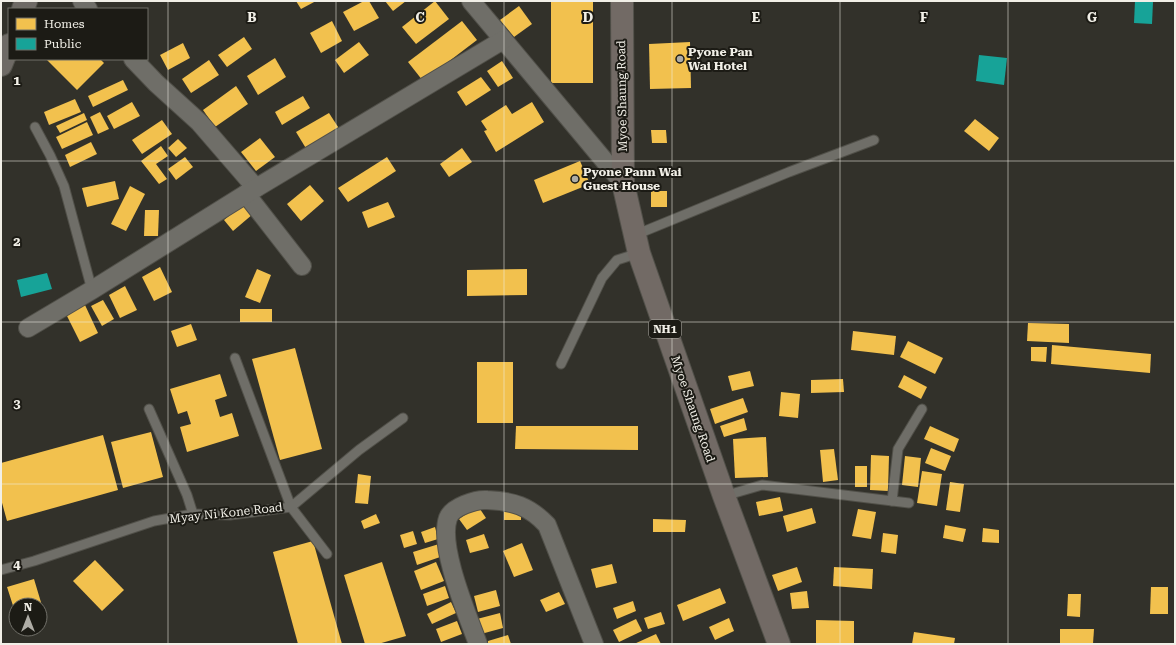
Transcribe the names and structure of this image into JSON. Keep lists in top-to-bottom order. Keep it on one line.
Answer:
{"streets":{"highway":["Myoe Shaung Road","NH1"],"lane":["Myay Ni Kone Road"]},"places":["Pyone Pan Wai Hotel","Pyone Pann Wai Guest House"],"legend":["Homes","Public"],"north":"top","grid":{"columns":["B","C","D","E","F","G"],"rows":["1","2","3","4"]}}
